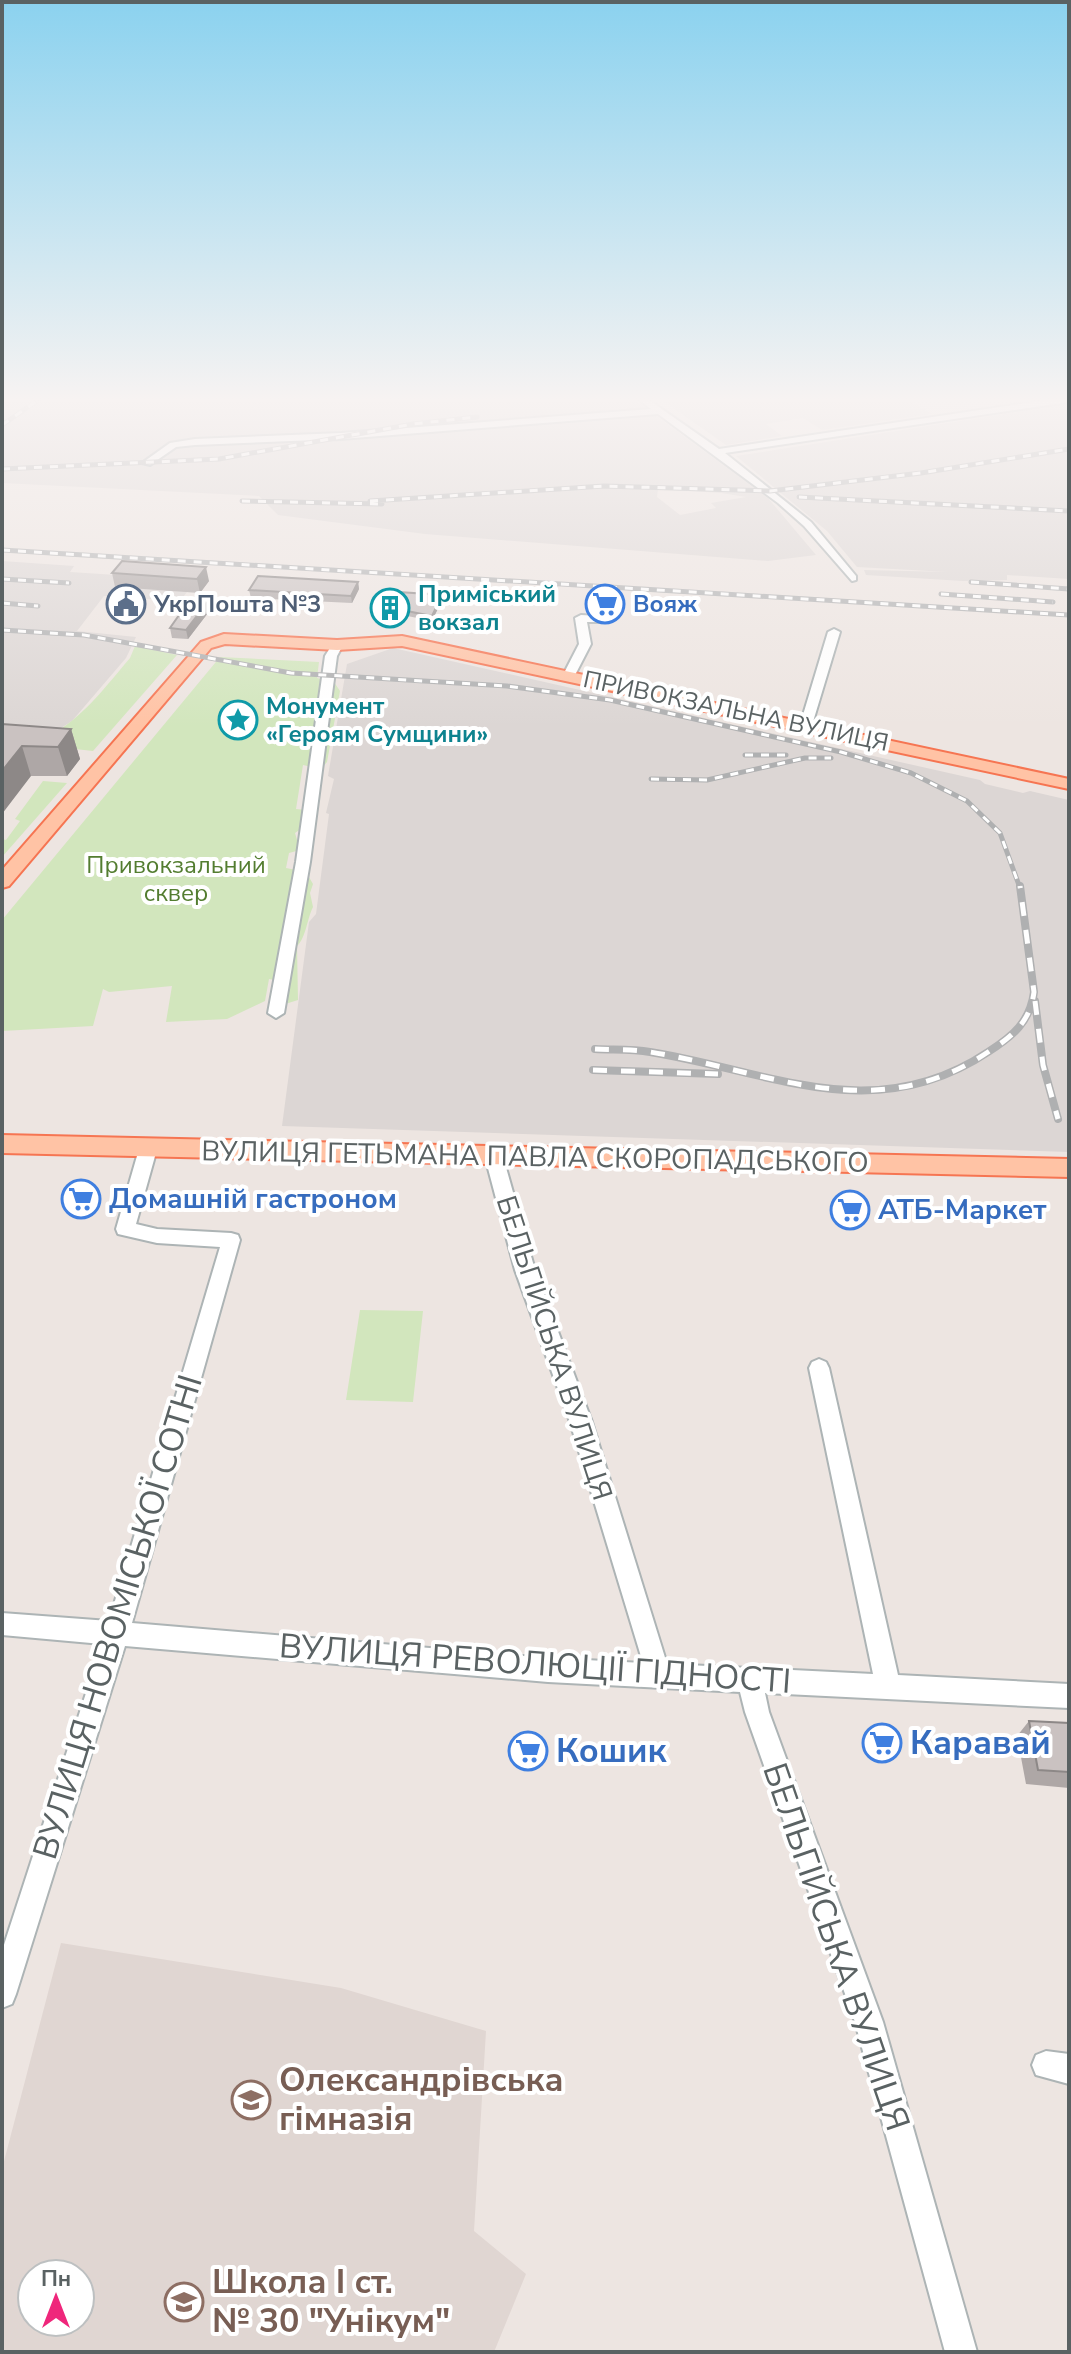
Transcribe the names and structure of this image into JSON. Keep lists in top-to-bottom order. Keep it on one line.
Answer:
{"streets":{"main road":["ПРИВОКЗАЛЬНА ВУЛИЦЯ","ВУЛИЦЯ ГЕТЬМАНА ПАВЛА СКОРОПАДСЬКОГО"],"street":["БЕЛЬГІЙСЬКА ВУЛИЦЯ","ВУЛИЦЯ НОВОМІСЬКОЇ СОТНІ","ВУЛИЦЯ РЕВОЛЮЦІЇ ГІДНОСТІ"]},"crossings":[["ВУЛИЦЯ ГЕТЬМАНА ПАВЛА СКОРОПАДСЬКОГО","БЕЛЬГІЙСЬКА ВУЛИЦЯ"],["ВУЛИЦЯ ГЕТЬМАНА ПАВЛА СКОРОПАДСЬКОГО","ВУЛИЦЯ НОВОМІСЬКОЇ СОТНІ"],["БЕЛЬГІЙСЬКА ВУЛИЦЯ","ВУЛИЦЯ РЕВОЛЮЦІЇ ГІДНОСТІ"],["ВУЛИЦЯ НОВОМІСЬКОЇ СОТНІ","ВУЛИЦЯ РЕВОЛЮЦІЇ ГІДНОСТІ"]],"parks":["Привокзальний сквер"],"places":{"public building":["УкрПошта №3"],"supermarket":["Вояж","Домашній гастроном","АТБ-Маркет","Каравай","Кошик"],"building":["Приміський вокзал"],"place":["Монумент «Героям Сумщини»"],"school or university":["Олександрівська гімназія","Школа І ст. № 30 \"Унікум\""]},"north":"top"}
